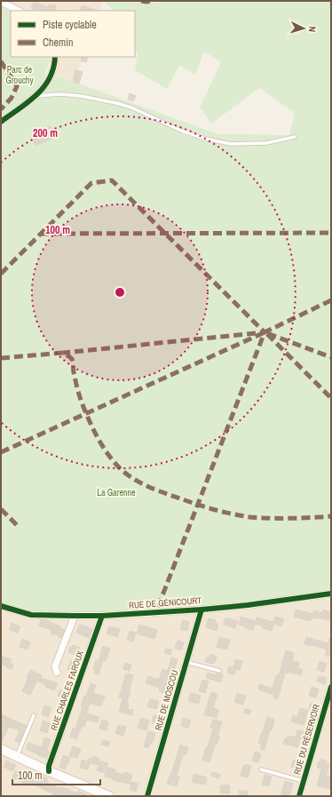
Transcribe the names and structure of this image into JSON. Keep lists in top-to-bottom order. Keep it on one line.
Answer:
{"streets":{"street":["RUE DE GÉNICOURT","RUE CHARLES FAROUX","RUE DE MOSCOU","RUE DU RÉSERVOIR"]},"crossings":[["RUE DE GÉNICOURT","RUE CHARLES FAROUX"],["RUE DE GÉNICOURT","RUE DE MOSCOU"]],"parks":["Parc de Grouchy","La Garenne"],"legend":["Piste cyclable","Chemin"],"scale_bar":"100 m","north":"right","rings":["200 m","100 m"]}
